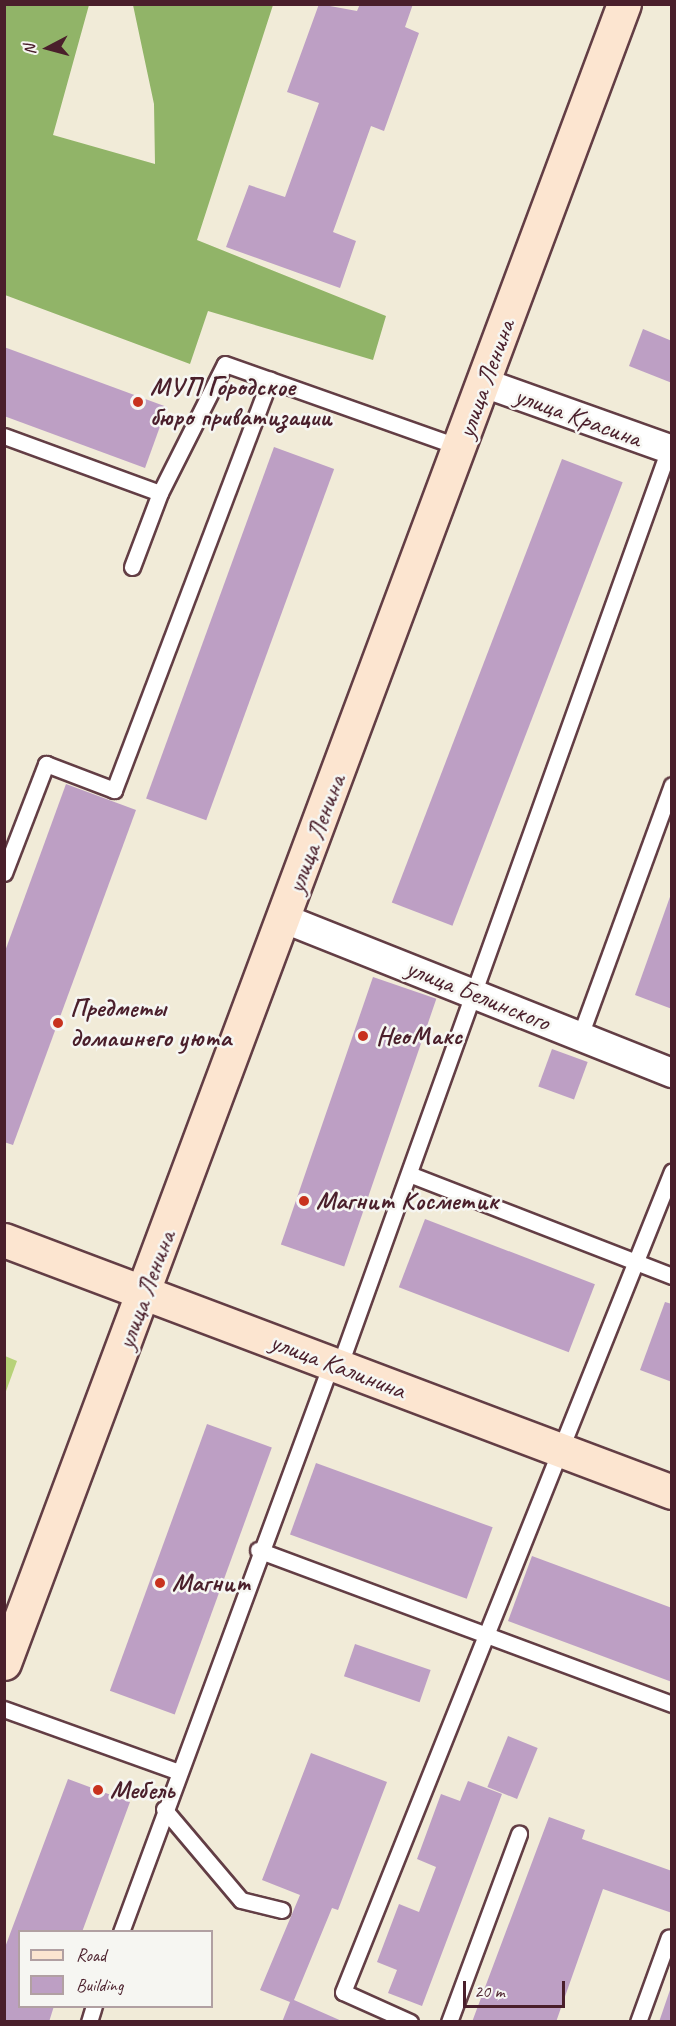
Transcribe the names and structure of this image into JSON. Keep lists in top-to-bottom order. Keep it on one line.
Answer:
{"streets":{"main road":["улица Ленина","улица Калинина"],"street":["улица Красина","улица Белинского"]},"crossings":[["улица Ленина","улица Красина"],["улица Ленина","улица Белинского"],["улица Ленина","улица Калинина"]],"places":["МУП Городское бюро приватизации","Предметы домашнего уюта","НеоМакс","Магнит Косметик","Магнит","Мебель"],"legend":["Road","Building"],"scale_bar":"20 m","north":"left"}
